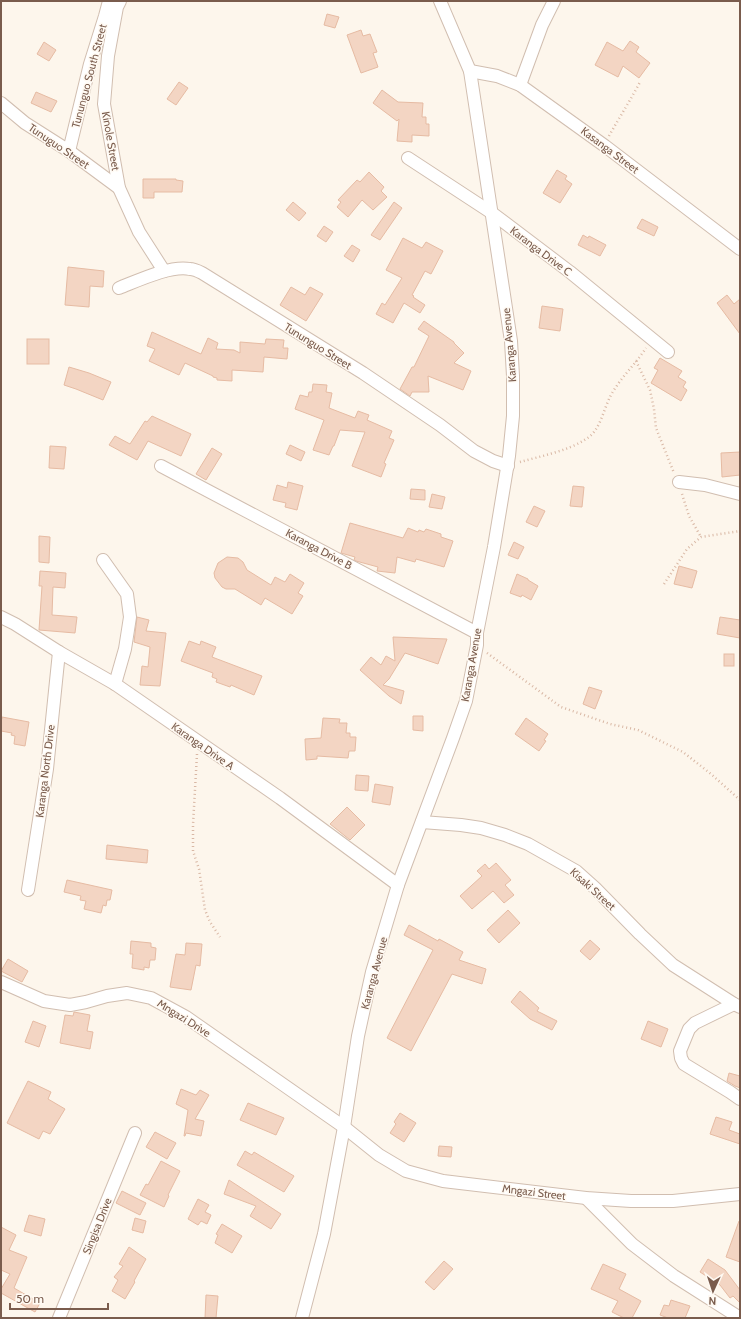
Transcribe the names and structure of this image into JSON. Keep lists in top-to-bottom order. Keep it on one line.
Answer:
{"streets":{"street":["Tununguo South Street","Kinole Street","Tunuguo Street","Kasanga Street","Karanga Drive C","Karanga Avenue","Tununguo Street","Karanga Drive B","Karanga Drive A","Karanga North Drive","Kisaki Street","Mngazi Drive","Mngazi Street","Singisa Drive"]},"crossings":[["Tununguo South Street","Tunuguo Street"],["Kinole Street","Tunuguo Street"],["Kinole Street","Tununguo Street"],["Kasanga Street","Karanga Avenue"],["Karanga Drive C","Karanga Avenue"],["Karanga Avenue","Tununguo Street"],["Karanga Avenue","Karanga Drive B"],["Karanga Avenue","Karanga Drive A"],["Karanga Avenue","Kisaki Street"],["Karanga Avenue","Mngazi Drive"],["Karanga Avenue","Mngazi Street"],["Karanga Drive A","Karanga North Drive"],["Mngazi Drive","Mngazi Street"]],"scale_bar":"50 m","north":"bottom"}
